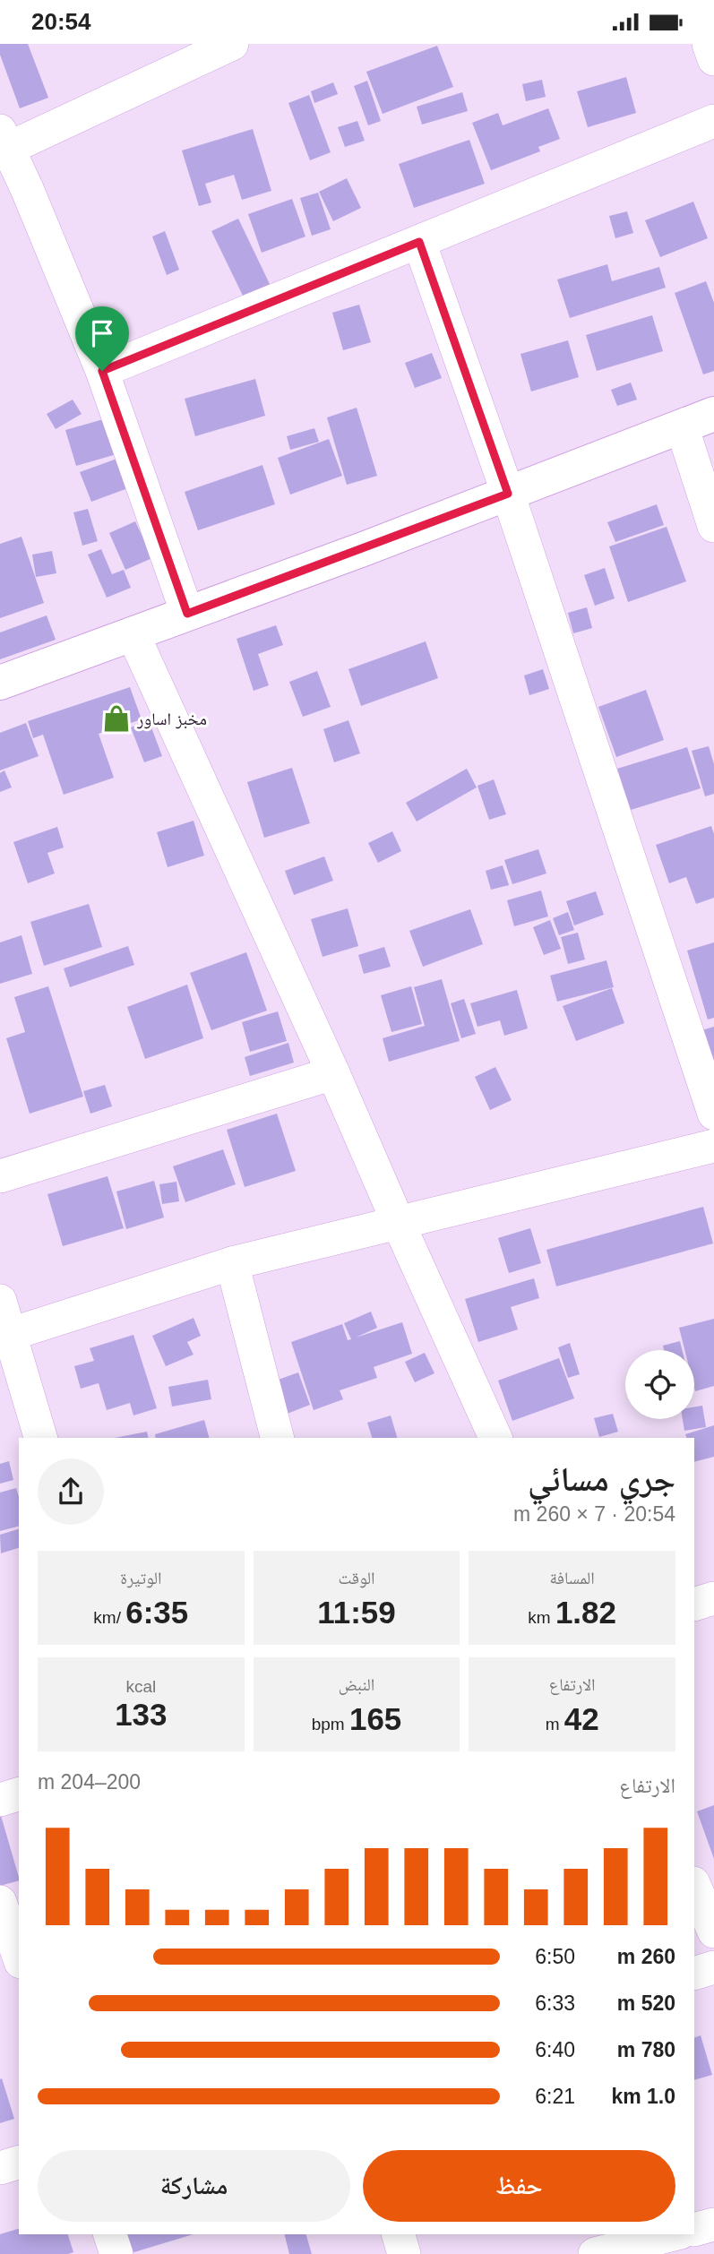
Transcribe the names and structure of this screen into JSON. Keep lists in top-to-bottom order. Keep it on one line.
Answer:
{"places":{"shop":["مخبز اساور"]},"page":{"status":"20:54","heading":["جري مسائي","20:54 · 7 × 260 m"],"stats":[["المسافة","1.82 km"],["الوقت","11:59"],["الوتيرة","6:35 /km"],["الارتفاع","42 m"],["النبض","165 bpm"],["kcal","133"]],"chart":["الارتفاع","200–204 m"],"list":[{"name":"260 m","note":"6:50"},{"name":"520 m","note":"6:33"},{"name":"780 m","note":"6:40"},{"name":"1.0 km","note":"6:21"}],"buttons":["حفظ","مشاركة"]}}
